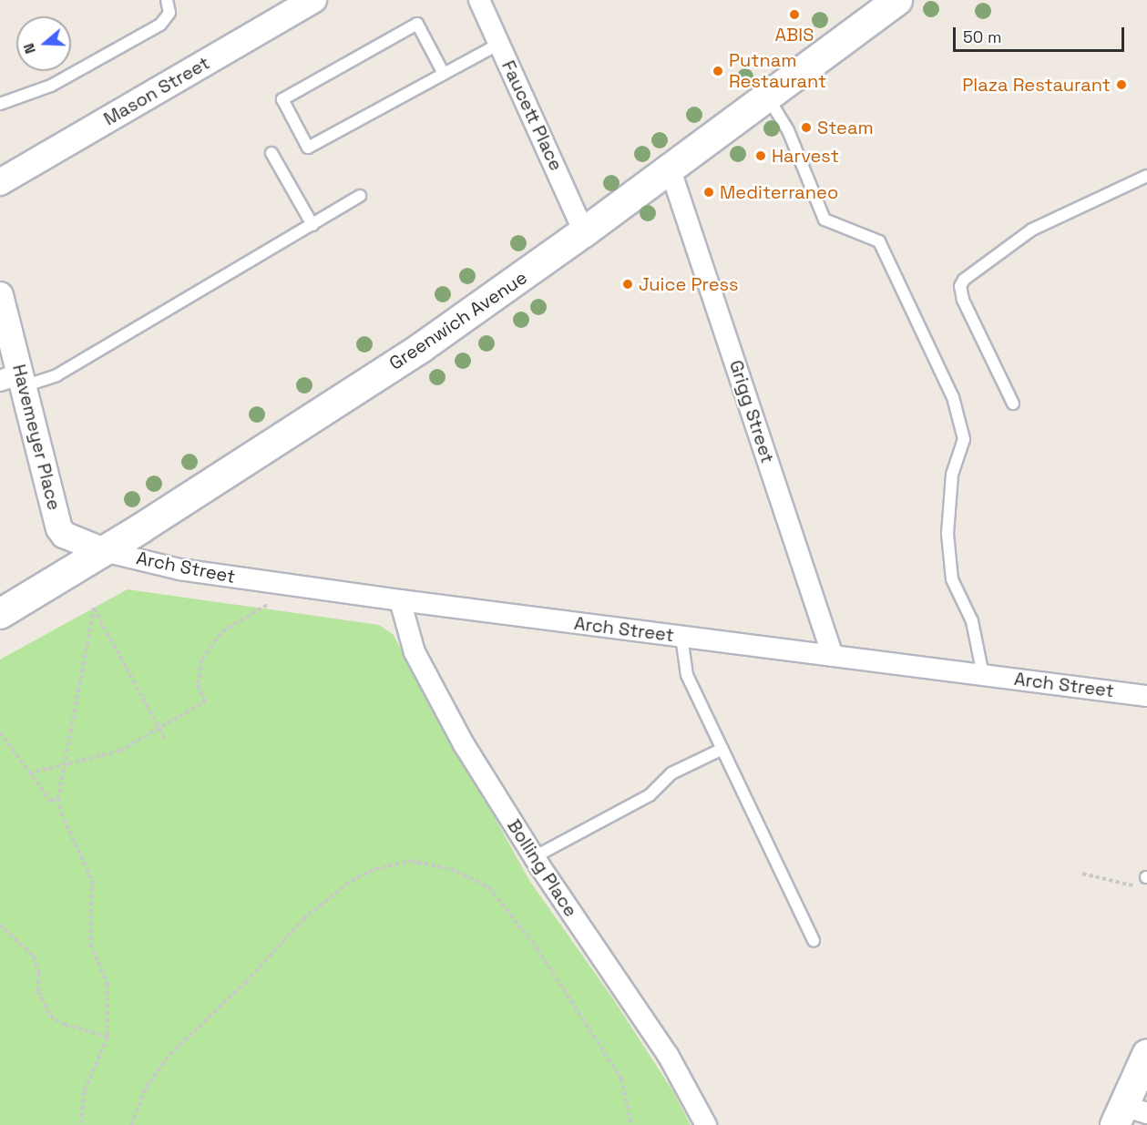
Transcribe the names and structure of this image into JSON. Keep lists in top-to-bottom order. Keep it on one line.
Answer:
{"streets":{"main road":["Greenwich Avenue"],"street":["Mason Street","Faucett Place","Grigg Street","Havemeyer Place","Arch Street","Bolling Place"]},"crossings":[["Faucett Place","Greenwich Avenue"],["Greenwich Avenue","Grigg Street"],["Greenwich Avenue","Havemeyer Place"],["Greenwich Avenue","Arch Street"],["Grigg Street","Arch Street"],["Havemeyer Place","Arch Street"],["Arch Street","Bolling Place"]],"places":["ABIS","Putnam Restaurant","Plaza Restaurant","Steam","Harvest","Mediterraneo","Juice Press"],"scale_bar":"50 m","north":"left"}
